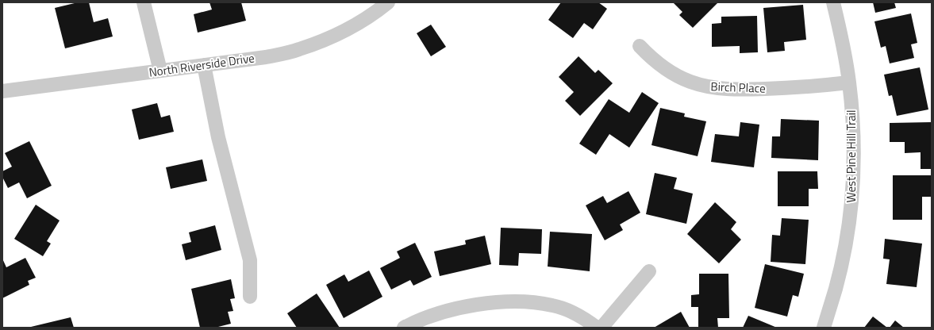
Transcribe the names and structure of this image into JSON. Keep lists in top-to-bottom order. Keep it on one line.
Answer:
{"streets":{"street":["North Riverside Drive","Birch Place","West Pine Hill Trail"]},"crossings":[["Birch Place","West Pine Hill Trail"]]}
